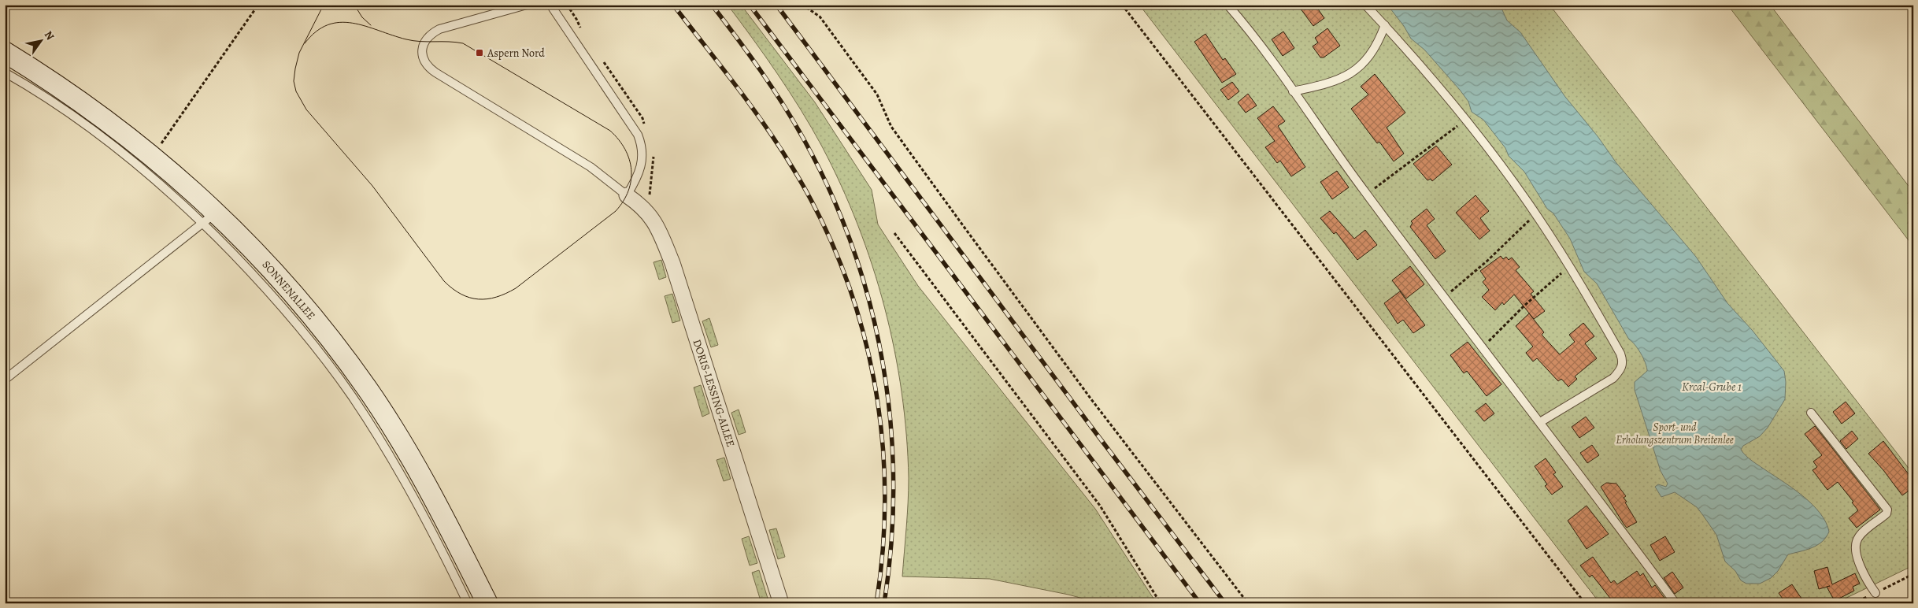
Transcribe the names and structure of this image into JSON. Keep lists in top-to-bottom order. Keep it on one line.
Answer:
{"streets":{"street":["SONNENALLEE","DORIS-LESSING-ALLEE"]},"water":["Krcal-Grube 1"],"parks":["Sport- und Erholungszentrum Breitenlee"],"places":{"transit":["Aspern Nord"]},"north":"top right"}
